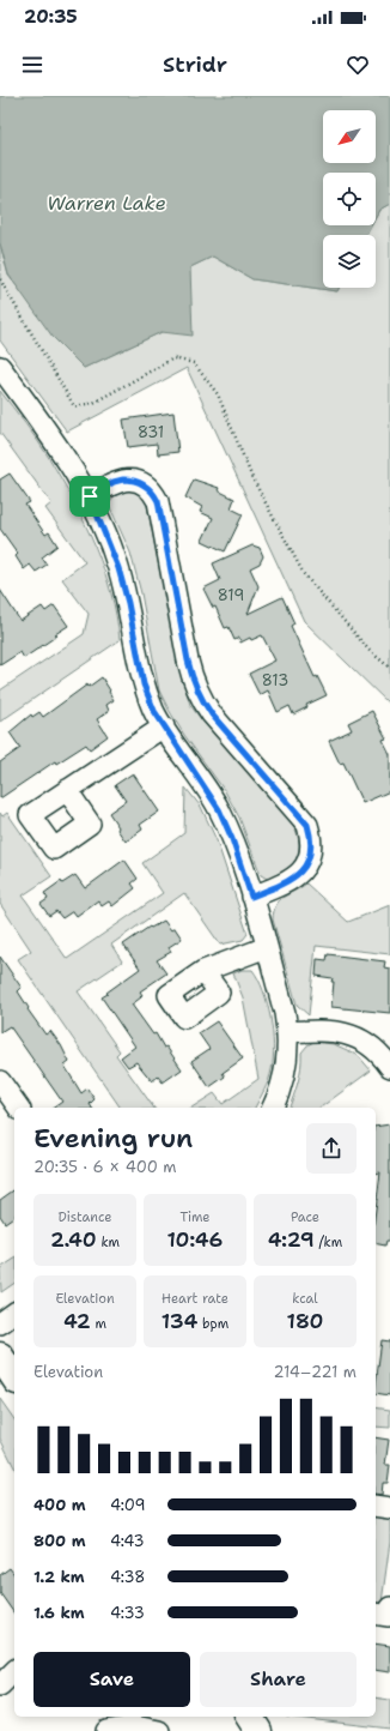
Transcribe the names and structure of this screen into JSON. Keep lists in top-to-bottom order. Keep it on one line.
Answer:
{"water":["Warren Lake"],"house_numbers":["831","819","813"],"north":"bottom left","page":{"status":"20:35","header":"Stridr","heading":["Evening run","20:35 · 6 × 400 m"],"stats":[["Distance","2.40 km"],["Time","10:46"],["Pace","4:29 /km"],["Elevation","42 m"],["Heart rate","134 bpm"],["kcal","180"]],"chart":["Elevation","214–221 m"],"list":[{"name":"400 m","note":"4:09"},{"name":"800 m","note":"4:43"},{"name":"1.2 km","note":"4:38"},{"name":"1.6 km","note":"4:33"}],"buttons":["Save","Share"]}}
